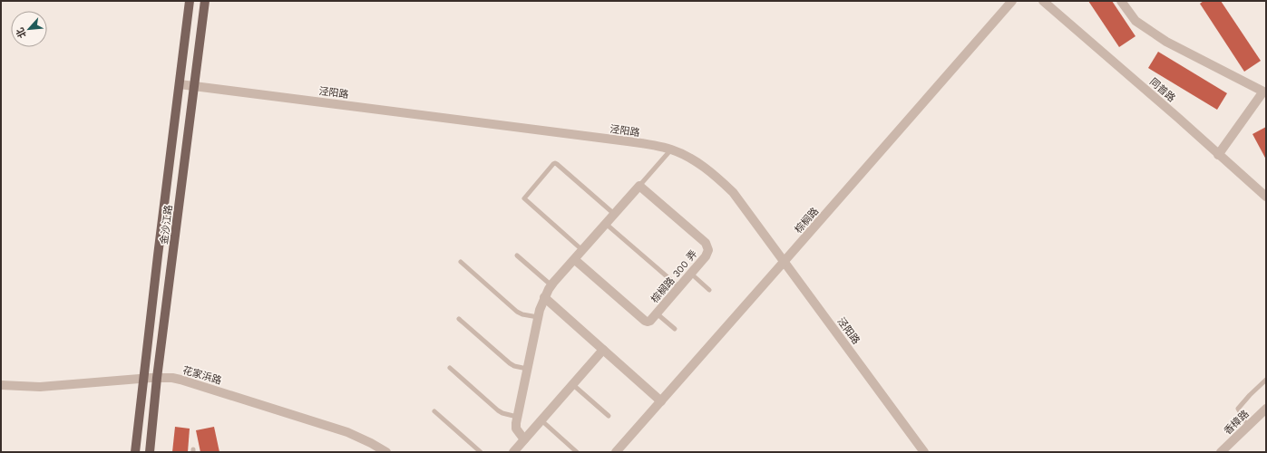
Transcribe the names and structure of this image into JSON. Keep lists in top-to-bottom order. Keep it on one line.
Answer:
{"streets":{"main road":["金沙江路"],"street":["同普路","泾阳路","棕榈路","棕榈路 300 弄","花家浜路","香樟路"]},"crossings":[["泾阳路","棕榈路"],["泾阳路","金沙江路"],["金沙江路","花家浜路"]],"north":"bottom left"}
